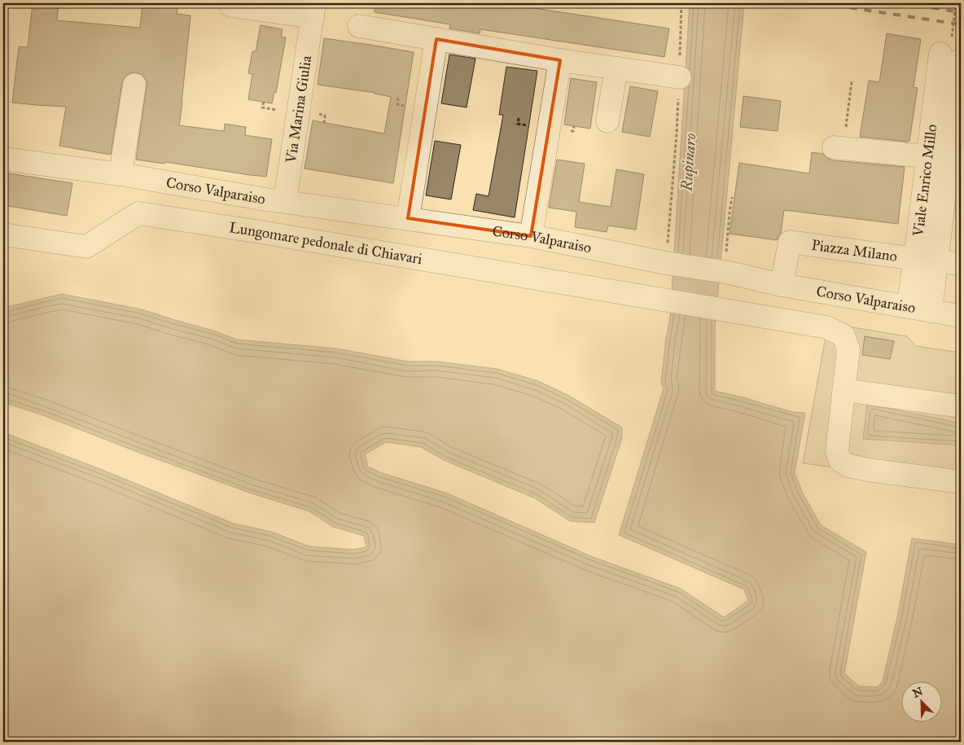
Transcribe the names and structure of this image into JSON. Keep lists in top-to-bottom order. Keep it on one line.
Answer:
{"streets":{"street":["Via Marina Giulia","Viale Enrico Millo","Corso Valparaiso","Lungomare pedonale di Chiavari","Piazza Milano"]},"crossings":[["Via Marina Giulia","Corso Valparaiso"],["Viale Enrico Millo","Corso Valparaiso"],["Viale Enrico Millo","Piazza Milano"],["Corso Valparaiso","Piazza Milano"]],"water":["Rupinaro"],"north":"top left"}
